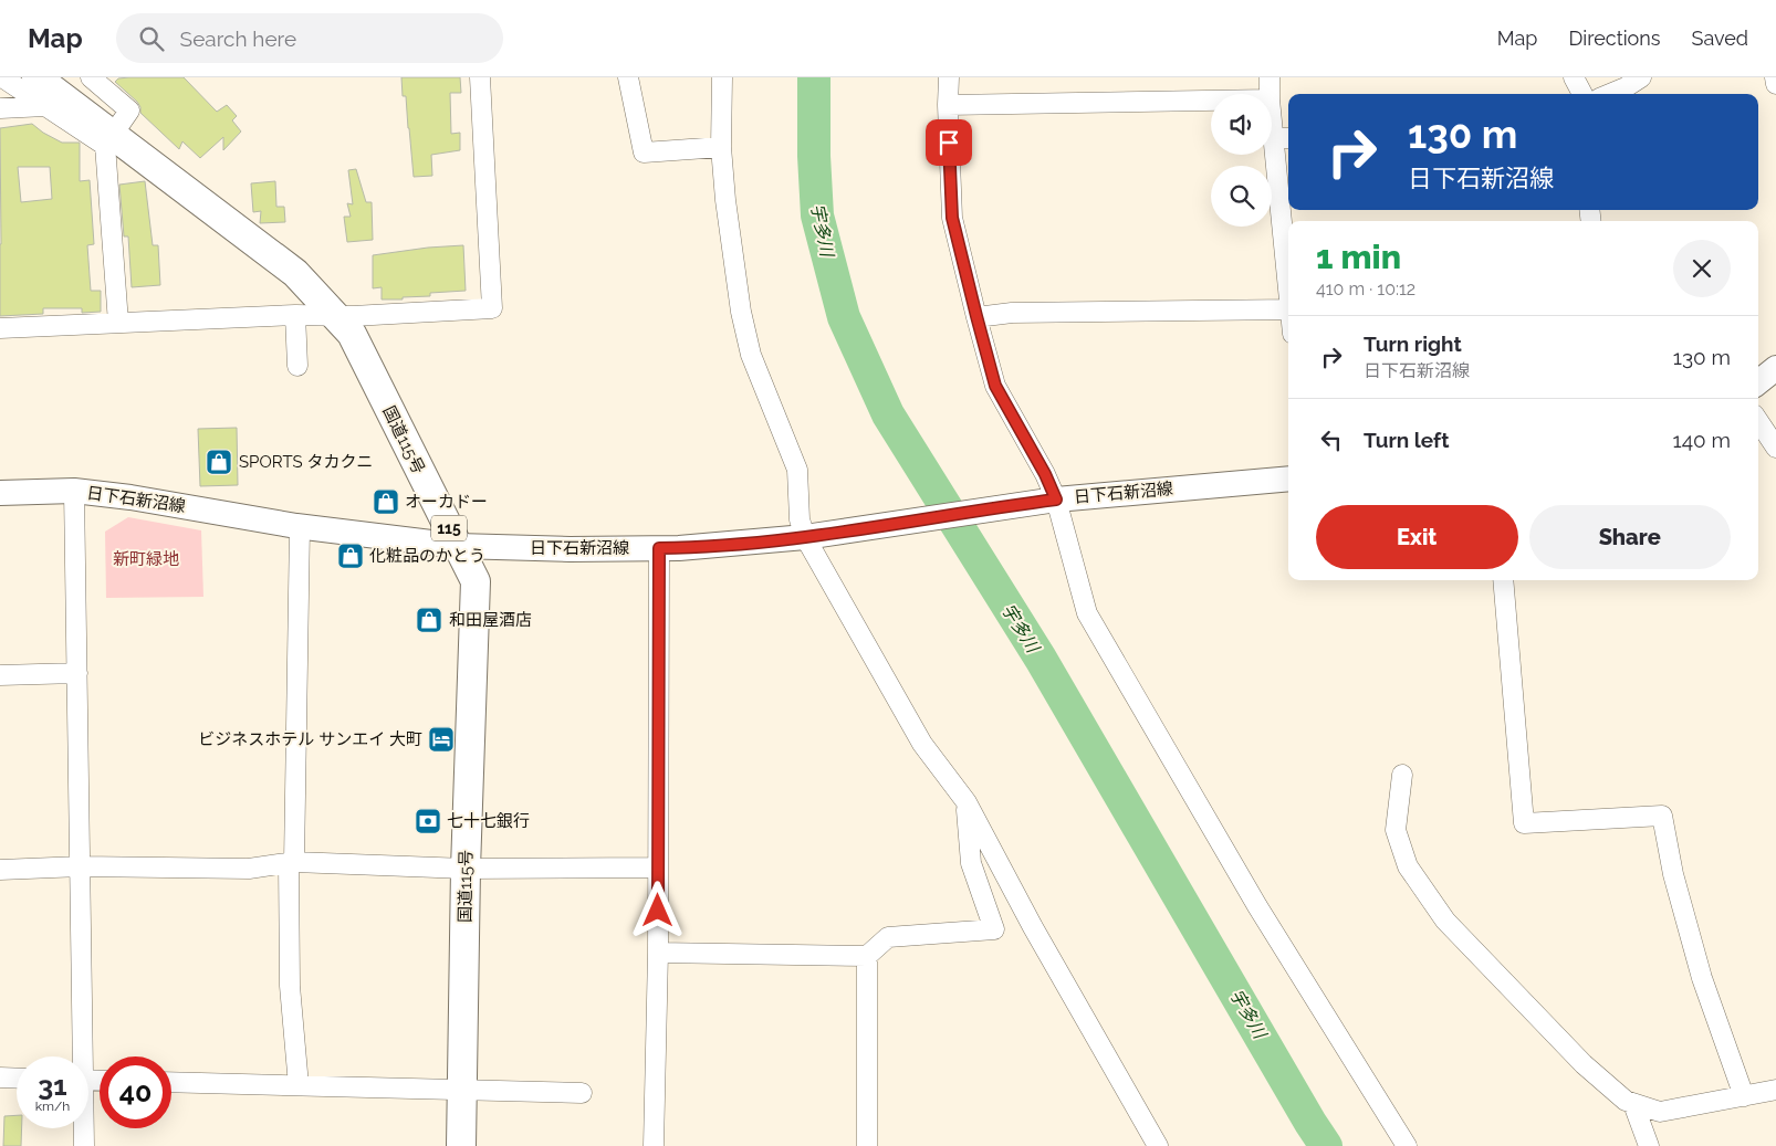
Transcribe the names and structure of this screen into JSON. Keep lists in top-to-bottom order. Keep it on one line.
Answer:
{"streets":{"highway":["国道115号","115"],"main road":["日下石新沼線"]},"crossings":[["国道115号","日下石新沼線"]],"water":["宇多川"],"parks":["新町緑地"],"places":{"shop":["SPORTS タカクニ","オーカドー","化粧品のかとう","和田屋酒店"],"hotel":["ビジネスホテル サンエイ 大町"],"bank":["七十七銀行"]},"page":{"header":"Map","search":"Search here","nav":["Map","Directions","Saved"],"turn":["130 m","日下石新沼線"],"heading":["1 min","410 m · 10:12"],"list":[{"name":"Turn right","note":"日下石新沼線","value":"130 m"},{"name":"Turn left","value":"140 m"}],"buttons":["Exit","Share"],"speed":"31 km/h","limit":"40"}}
